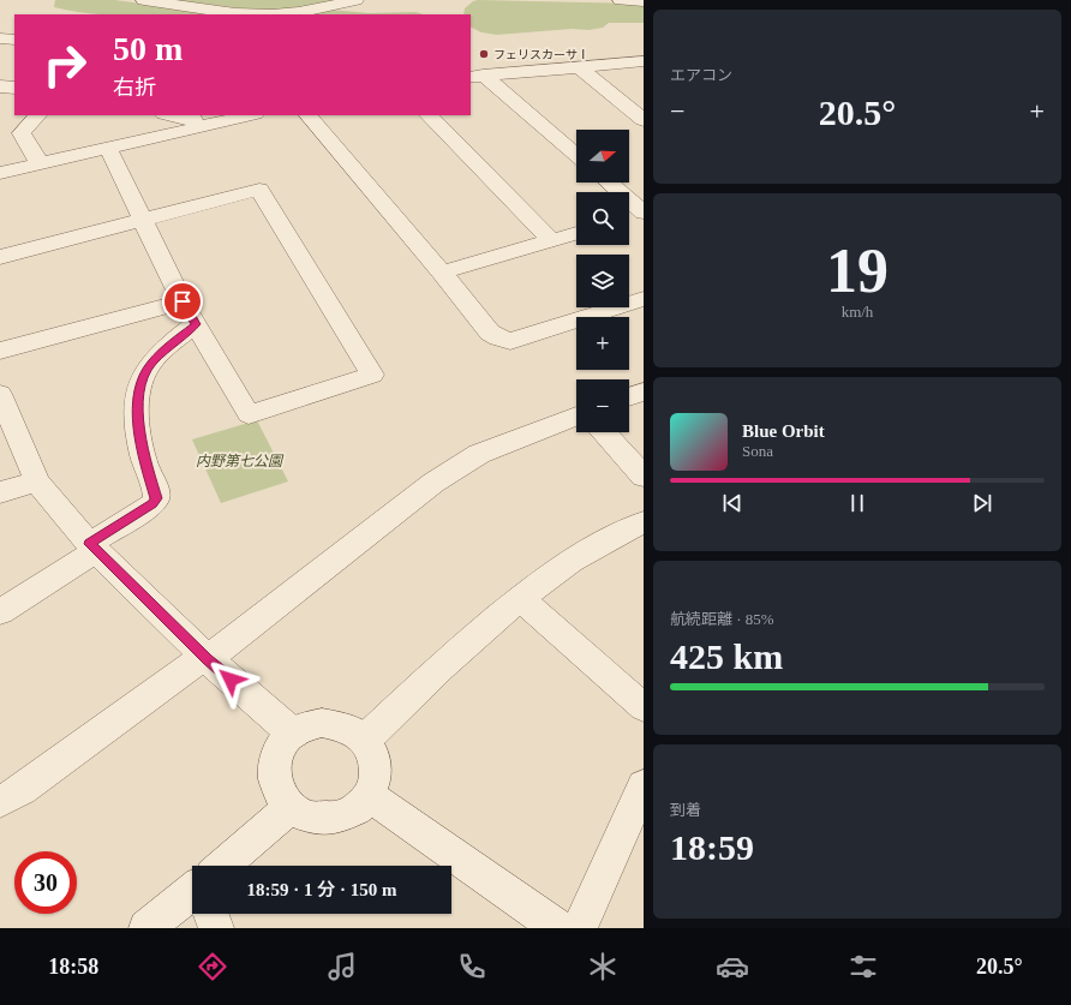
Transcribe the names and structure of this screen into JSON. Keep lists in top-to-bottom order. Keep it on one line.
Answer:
{"parks":["内野第七公園"],"places":["フェリスカーサⅠ"],"north":"right","page":{"tile":["エアコン",["19","km/h"],["航続距離 · 85%","425 km"],["到着","18:59"]],"turn":["50 m","右折"],"heat":["−","20.5°","+"],"map_buttons":["+","−"],"song":["Blue Orbit","Sona"],"limit":"30","trip":"18:59 · 1 分 · 150 m","tabs":["18:58","20.5°"]}}
